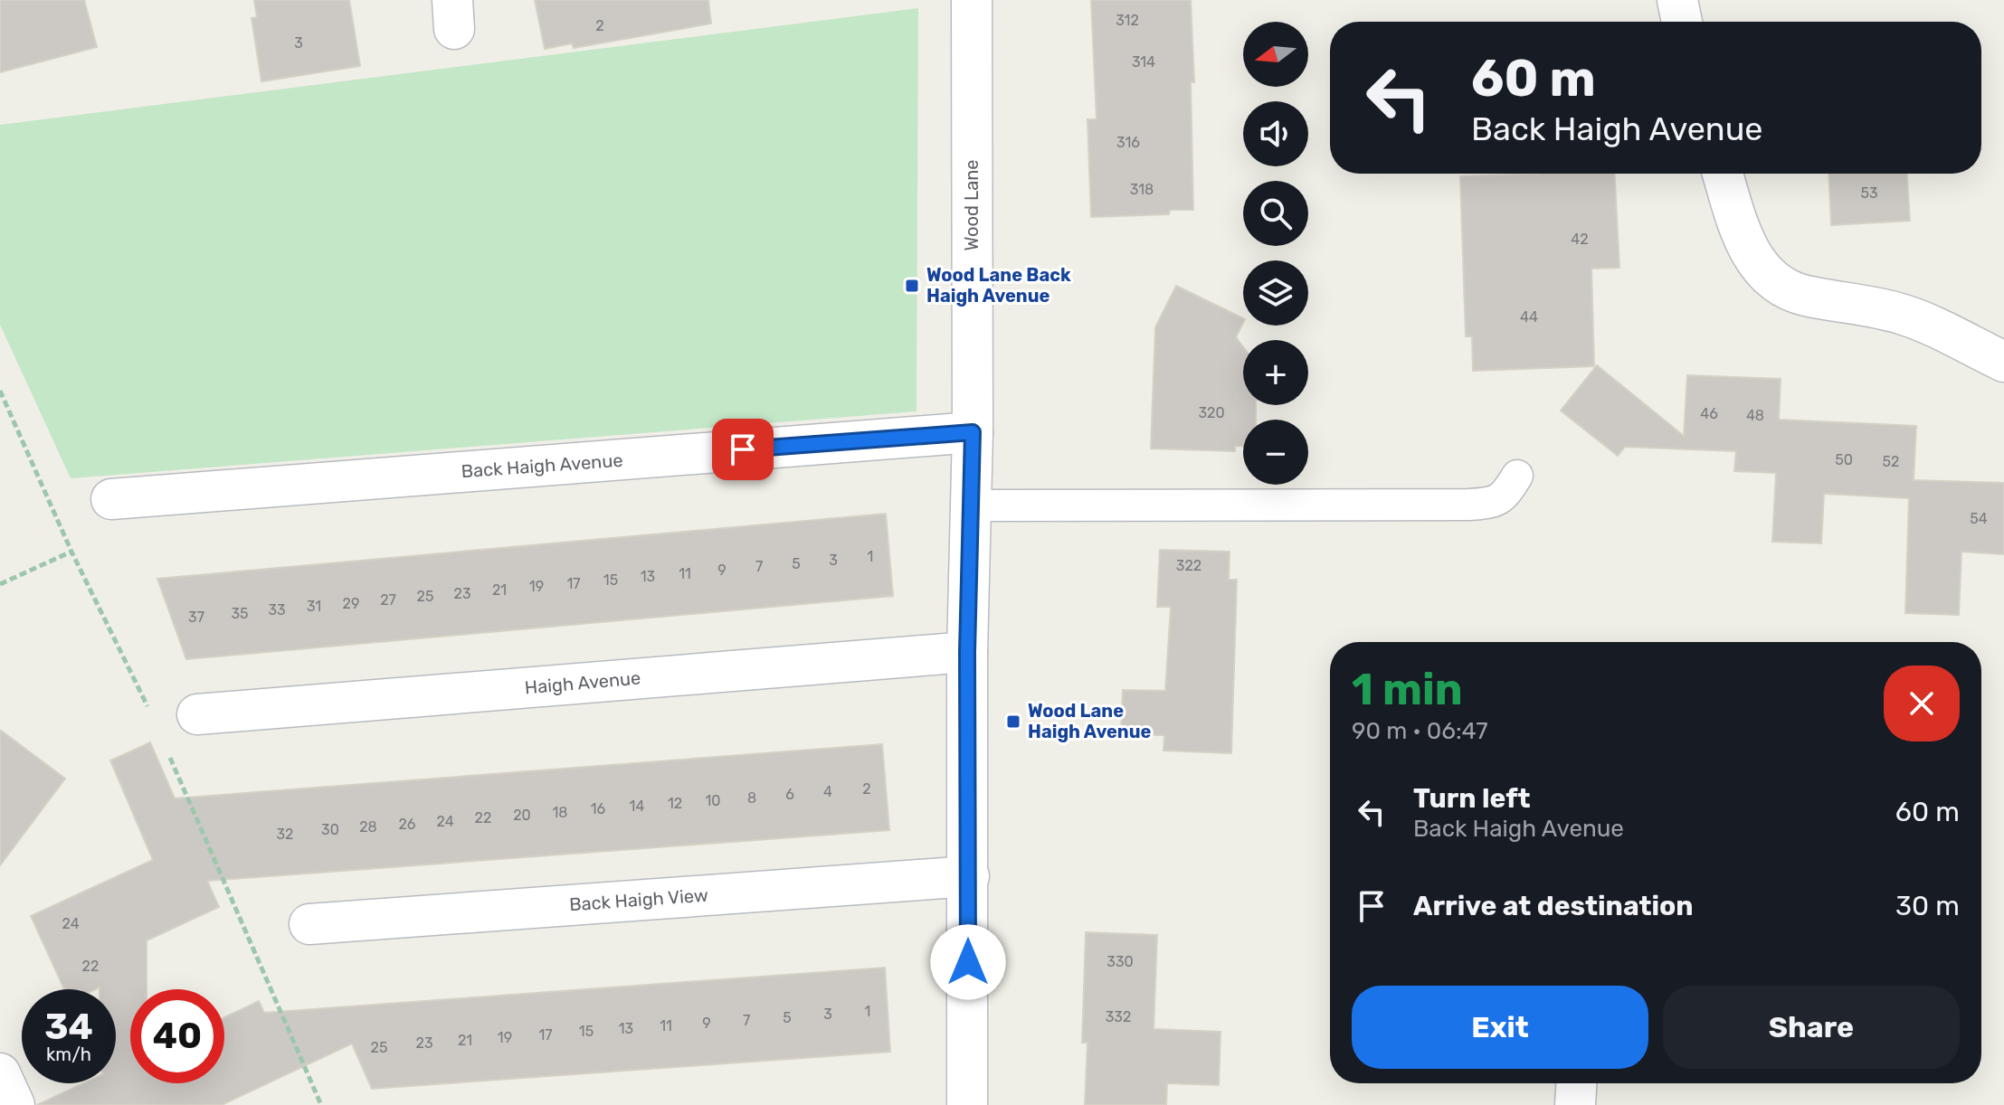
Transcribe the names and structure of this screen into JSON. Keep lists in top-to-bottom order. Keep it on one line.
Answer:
{"streets":{"street":["Wood Lane","Back Haigh Avenue","Haigh Avenue","Back Haigh View"]},"crossings":[["Wood Lane","Back Haigh Avenue"],["Wood Lane","Haigh Avenue"],["Wood Lane","Back Haigh View"]],"places":{"transit":["Wood Lane Back Haigh Avenue","Wood Lane Haigh Avenue"]},"house_numbers":["312","2","3","314","316","318","53","42","44","320","46","48","50","52","54","1","3","5","322","7","9","11","13","15","17","19","21","23","25","27","29","31","33","35","37","2","4","6","8","10","12","14","16","18","20","22","24","26","28","30","32","24","330","22","1","3","332","5","7","9","11","13","15","17","19","21","23","25"],"north":"left","page":{"map_buttons":["+","−"],"turn":["60 m","Back Haigh Avenue"],"heading":["1 min","90 m · 06:47"],"list":[{"name":"Turn left","note":"Back Haigh Avenue","value":"60 m"},{"name":"Arrive at destination","value":"30 m"}],"buttons":["Exit","Share"],"speed":"34 km/h","limit":"40"}}
